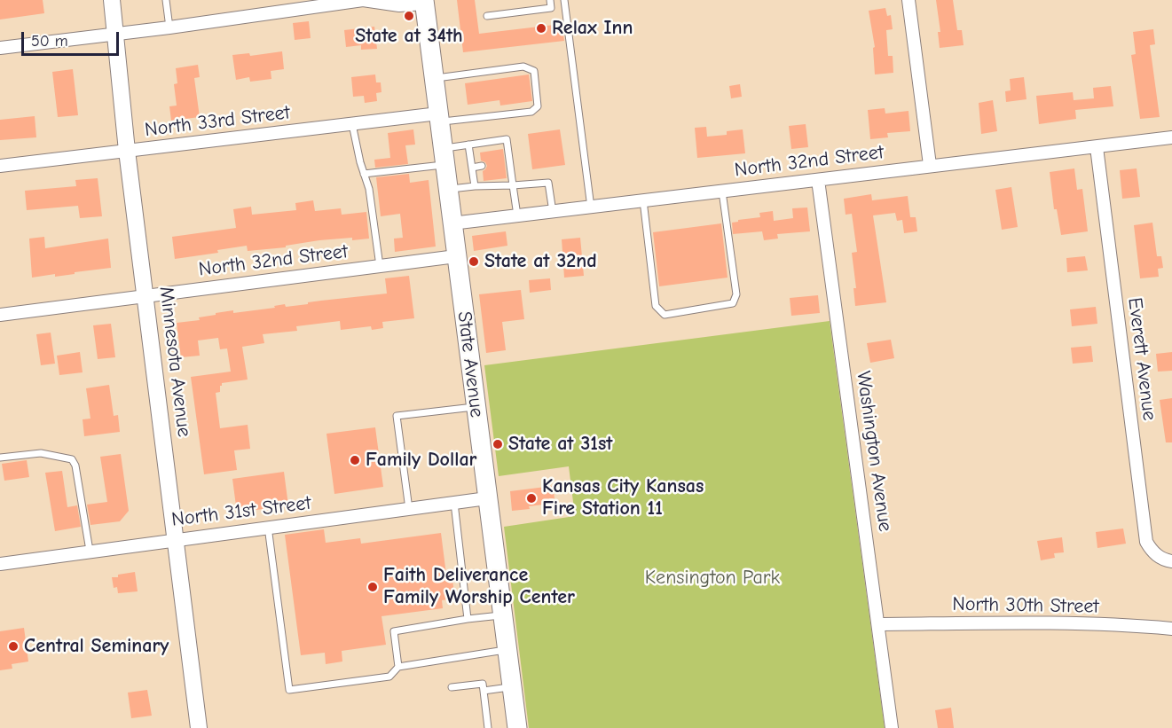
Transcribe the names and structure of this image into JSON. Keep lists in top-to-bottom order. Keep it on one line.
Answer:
{"streets":{"main road":["Minnesota Avenue","State Avenue"],"street":["North 33rd Street","North 32nd Street","Everett Avenue","Washington Avenue","North 31st Street","North 30th Street"]},"crossings":[["North 33rd Street","Minnesota Avenue"],["North 33rd Street","State Avenue"],["North 32nd Street","Everett Avenue"],["North 32nd Street","Minnesota Avenue"],["North 32nd Street","State Avenue"],["North 32nd Street","Washington Avenue"],["Minnesota Avenue","North 31st Street"],["State Avenue","North 31st Street"],["Washington Avenue","North 30th Street"]],"parks":["Kensington Park"],"places":["State at 34th","Relax Inn","State at 32nd","State at 31st","Family Dollar","Kansas City Kansas Fire Station 11","Faith Deliverance Family Worship Center","Central Seminary"],"scale_bar":"50 m"}
